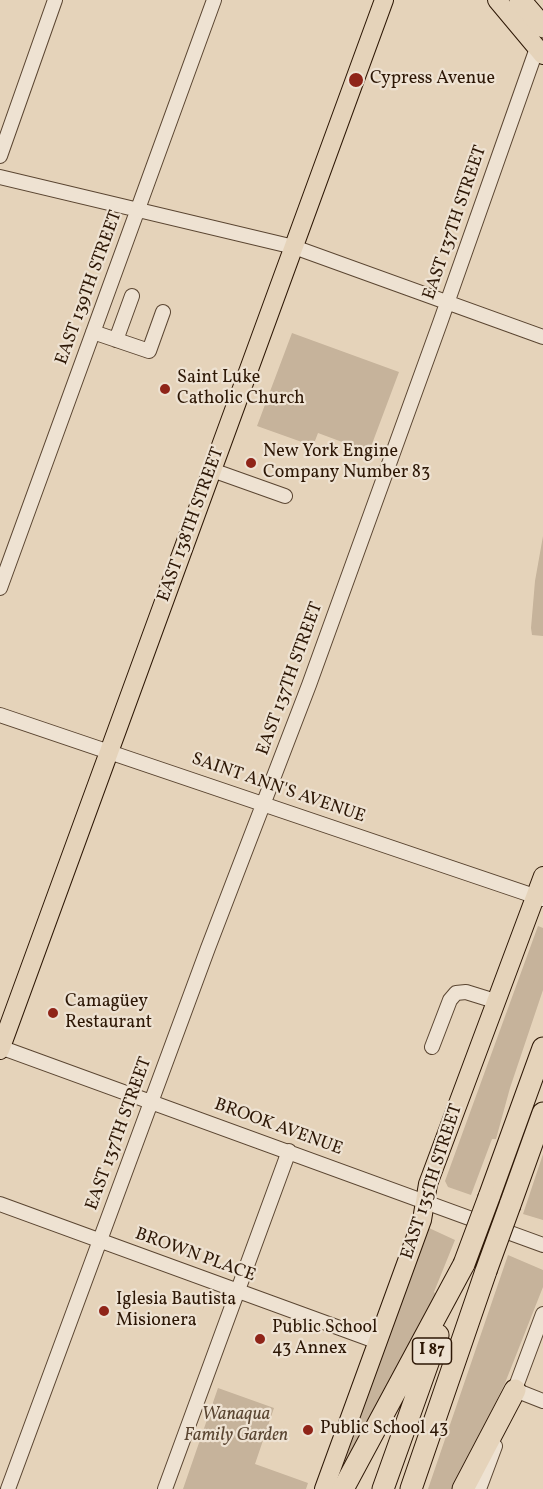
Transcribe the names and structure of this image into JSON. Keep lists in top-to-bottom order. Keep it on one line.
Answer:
{"streets":{"highway":["I 87"],"main road":["EAST 138TH STREET","EAST 135TH STREET"],"street":["EAST 137TH STREET","EAST 139TH STREET","SAINT ANN'S AVENUE","BROOK AVENUE","BROWN PLACE"]},"crossings":[["EAST 137TH STREET","SAINT ANN'S AVENUE"],["EAST 137TH STREET","BROOK AVENUE"],["EAST 137TH STREET","BROWN PLACE"],["EAST 138TH STREET","SAINT ANN'S AVENUE"],["EAST 138TH STREET","BROOK AVENUE"],["SAINT ANN'S AVENUE","EAST 135TH STREET"],["BROOK AVENUE","EAST 135TH STREET"],["EAST 135TH STREET","BROWN PLACE"]],"parks":["Wanaqua Family Garden"],"places":["Cypress Avenue","Saint Luke Catholic Church","New York Engine Company Number 83","Camagüey Restaurant","Iglesia Bautista Misionera","Public School 43 Annex","Public School 43"]}
